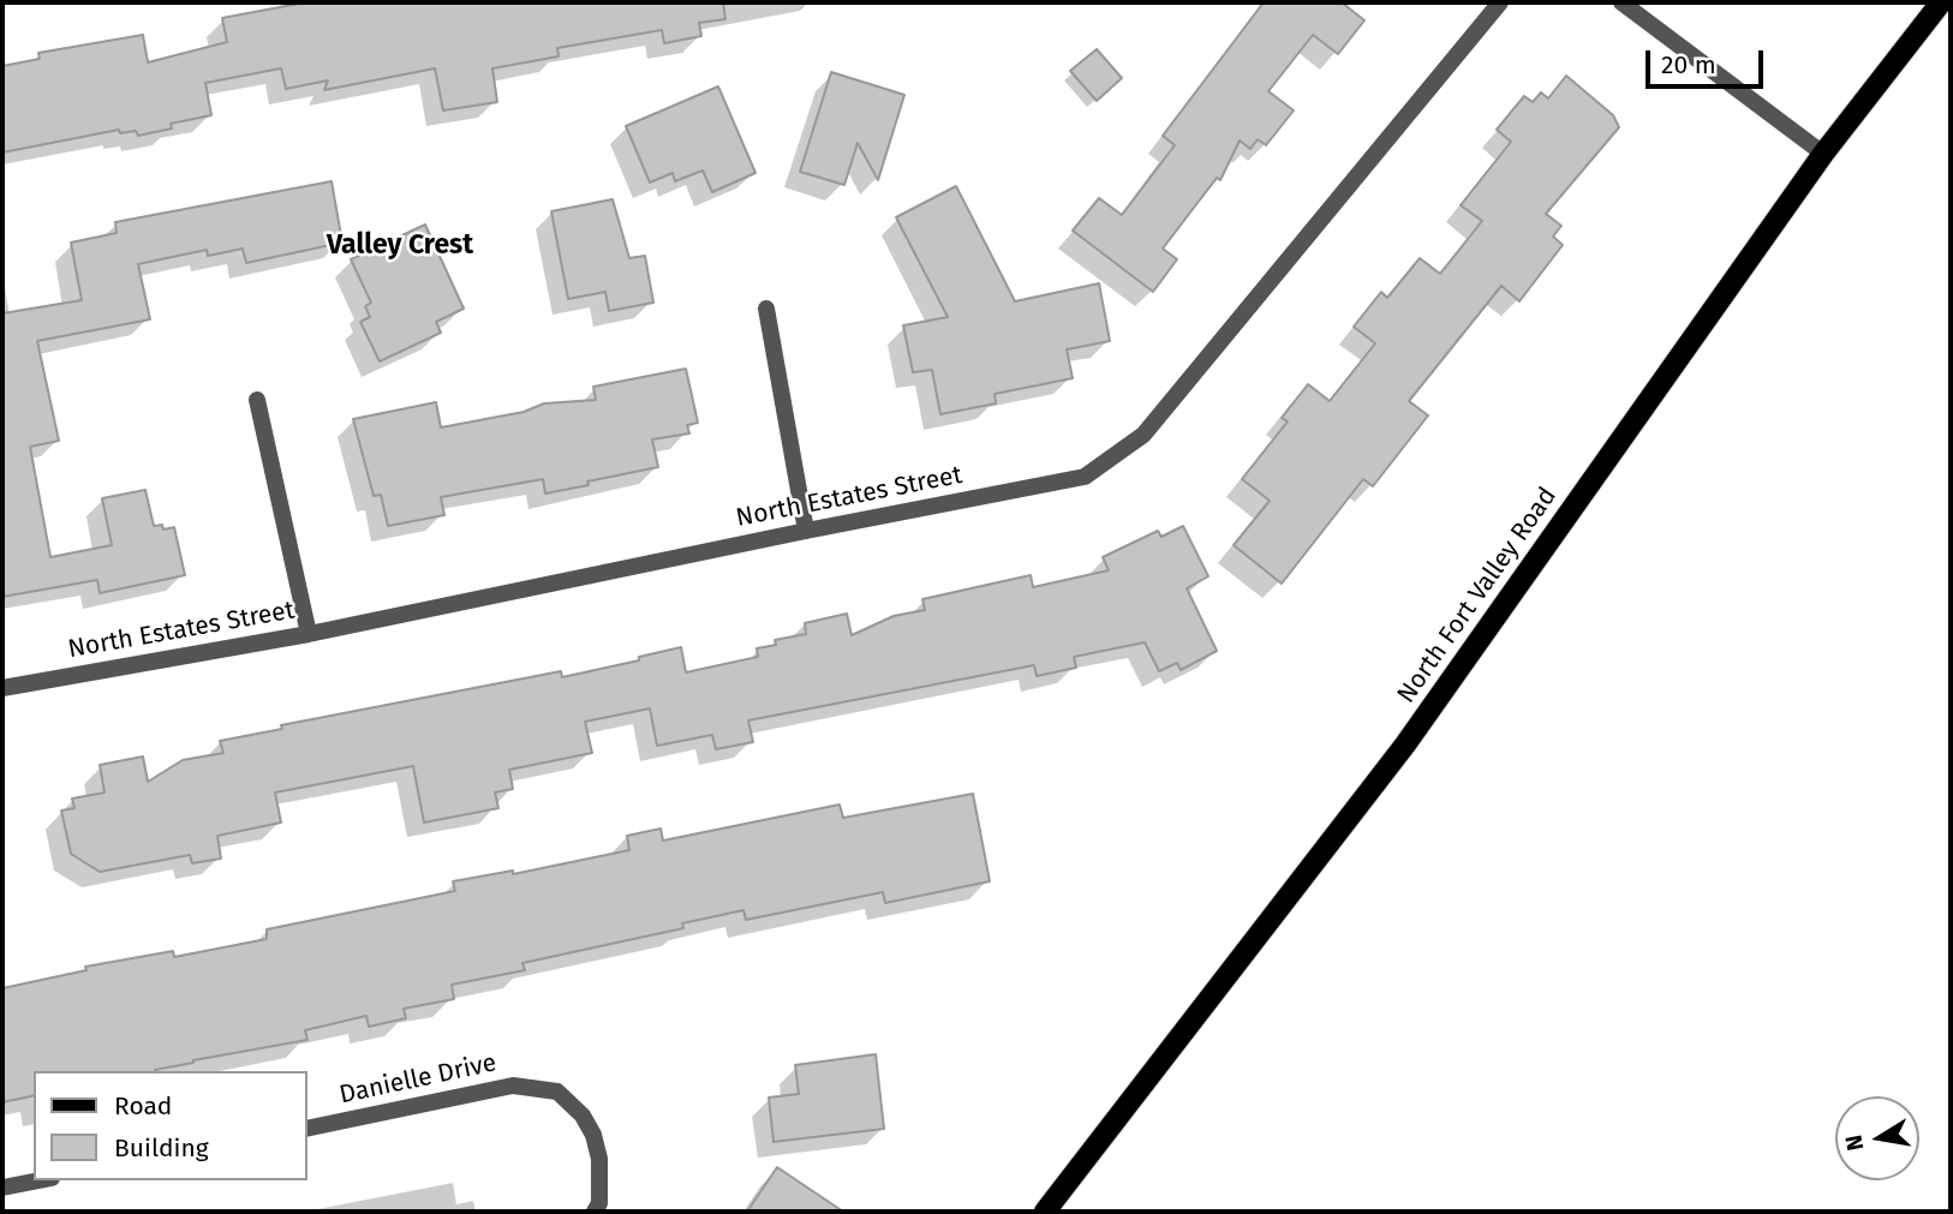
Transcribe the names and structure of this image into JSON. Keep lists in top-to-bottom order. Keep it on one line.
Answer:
{"streets":{"main road":["North Fort Valley Road"],"street":["North Estates Street","Danielle Drive"]},"districts":["Valley Crest"],"legend":["Road","Building"],"scale_bar":"20 m","north":"left"}
